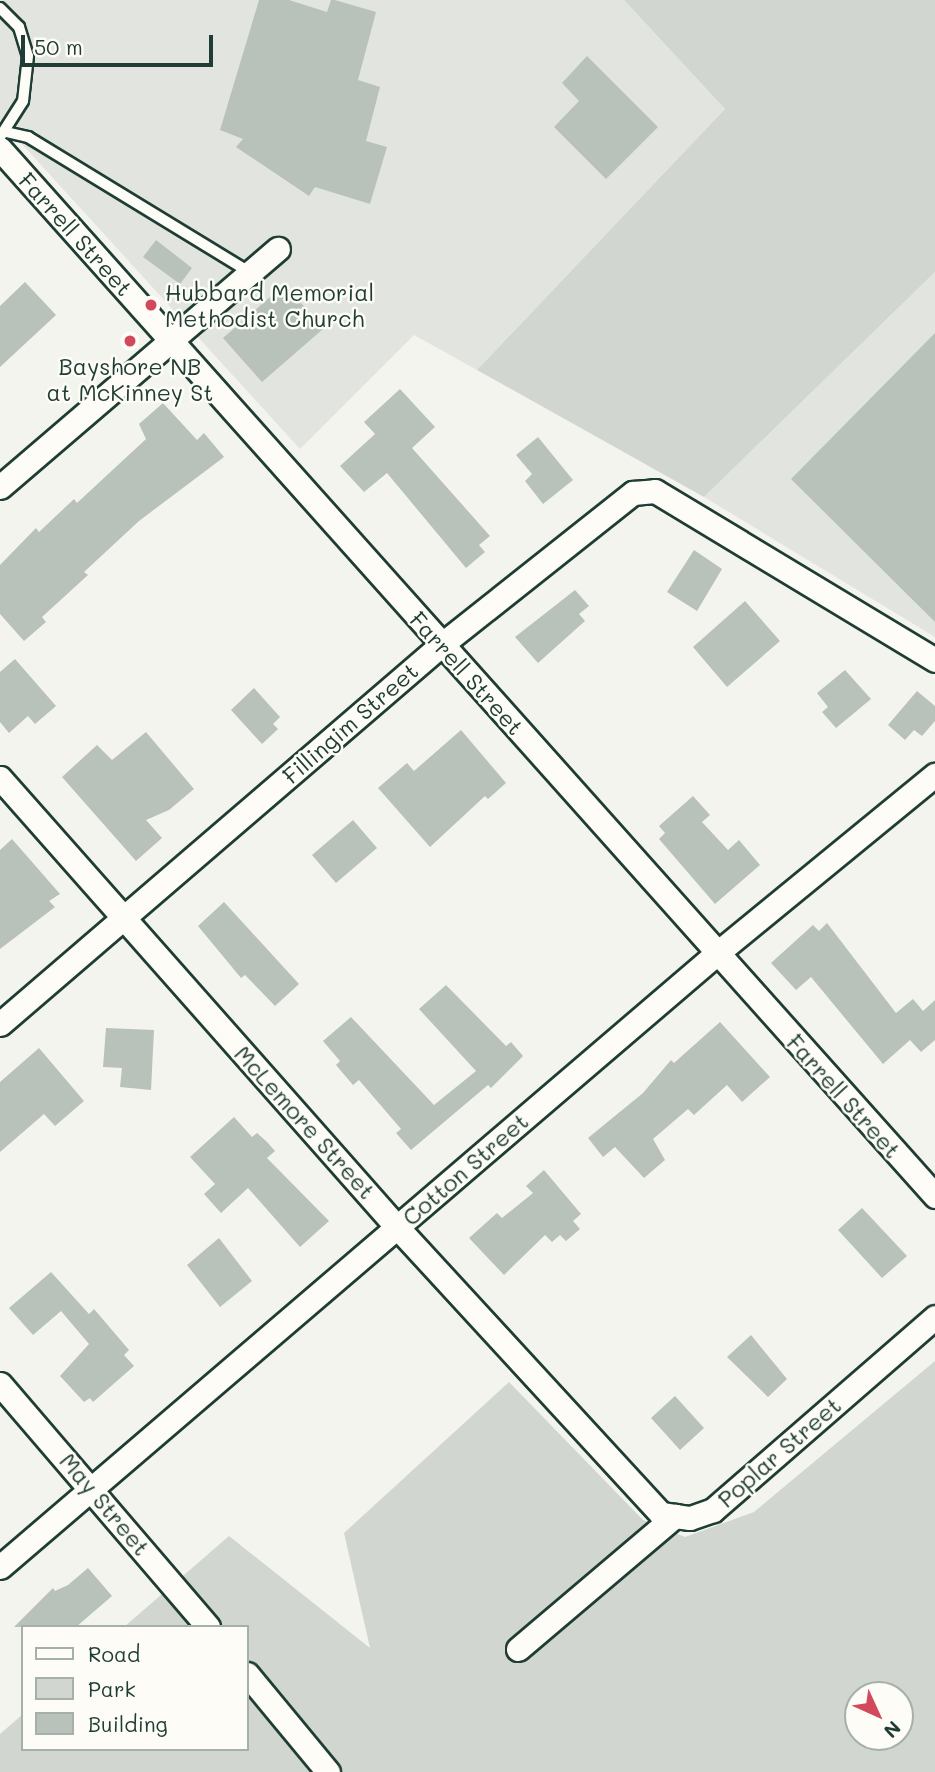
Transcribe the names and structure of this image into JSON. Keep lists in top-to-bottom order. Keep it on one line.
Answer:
{"streets":{"street":["Farrell Street","Fillingim Street","McLemore Street","Cotton Street","Poplar Street","May Street"]},"crossings":[["Farrell Street","Fillingim Street"],["Farrell Street","Cotton Street"],["Fillingim Street","McLemore Street"],["McLemore Street","Cotton Street"],["McLemore Street","Poplar Street"],["Cotton Street","May Street"]],"places":["Hubbard Memorial Methodist Church","Bayshore NB at McKinney St"],"legend":["Road","Park","Building"],"scale_bar":"50 m","north":"bottom right"}
